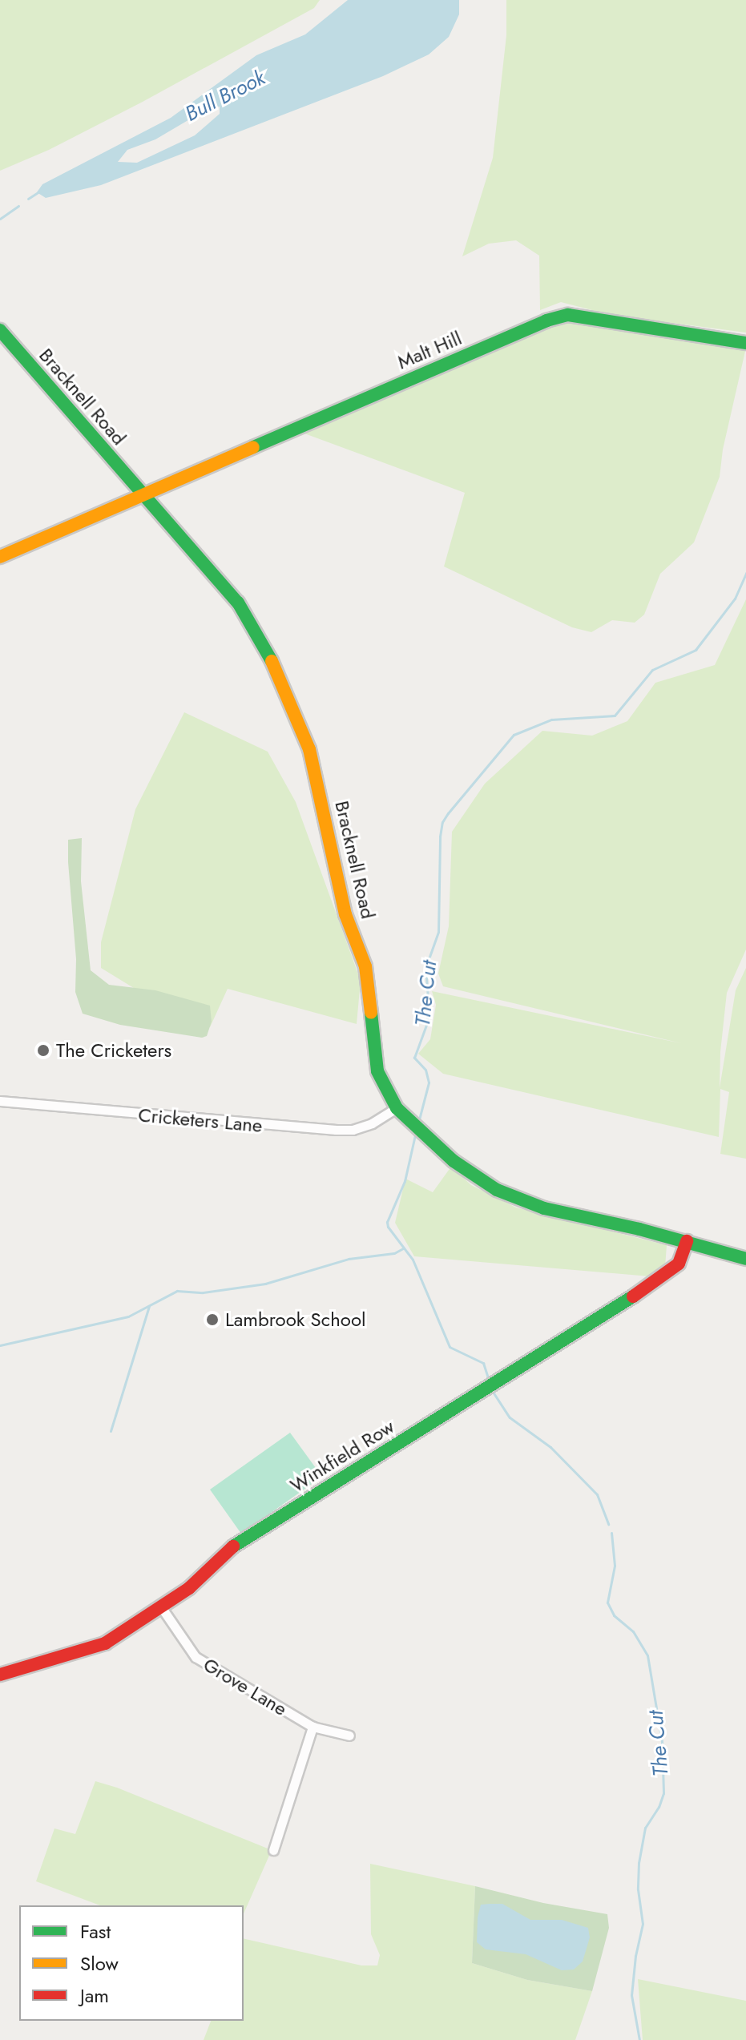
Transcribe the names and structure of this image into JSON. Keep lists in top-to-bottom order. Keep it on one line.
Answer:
{"streets":{"main road":["Malt Hill","Bracknell Road","Winkfield Row"],"street":["Cricketers Lane","Grove Lane"]},"crossings":[["Malt Hill","Bracknell Road"],["Bracknell Road","Cricketers Lane"],["Bracknell Road","Winkfield Row"],["Winkfield Row","Grove Lane"]],"water":["Bull Brook","The Cut"],"places":["The Cricketers","Lambrook School"],"legend":["Fast","Slow","Jam"]}
